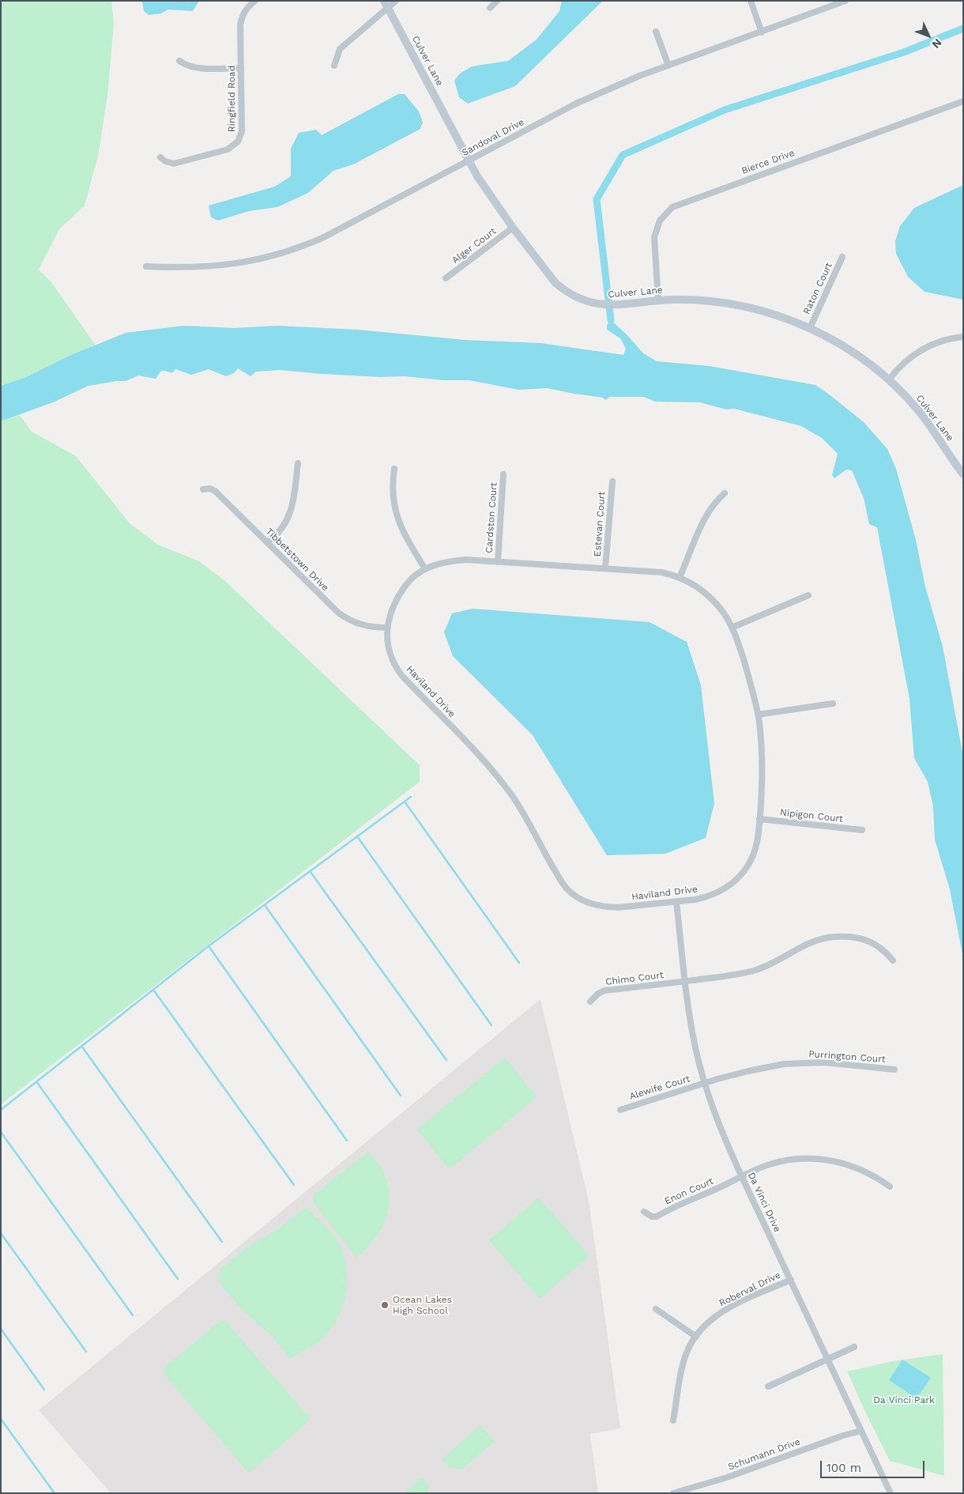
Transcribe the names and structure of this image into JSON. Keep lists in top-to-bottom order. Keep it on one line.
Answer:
{"streets":{"street":["Culver Lane","Ringfield Road","Sandoval Drive","Bierce Drive","Alger Court","Raton Court","Cardston Court","Estevan Court","Tibbetstown Drive","Haviland Drive","Nipigon Court","Chimo Court","Purrington Court","Alewife Court","Enon Court","Da Vinci Drive","Roberval Drive","Schumann Drive"]},"crossings":[["Culver Lane","Sandoval Drive"],["Culver Lane","Bierce Drive"],["Culver Lane","Alger Court"],["Culver Lane","Raton Court"],["Cardston Court","Haviland Drive"],["Estevan Court","Haviland Drive"],["Tibbetstown Drive","Haviland Drive"],["Haviland Drive","Nipigon Court"],["Haviland Drive","Da Vinci Drive"],["Chimo Court","Da Vinci Drive"],["Purrington Court","Alewife Court"],["Purrington Court","Da Vinci Drive"],["Alewife Court","Da Vinci Drive"],["Enon Court","Da Vinci Drive"],["Da Vinci Drive","Roberval Drive"],["Da Vinci Drive","Schumann Drive"]],"parks":["Da Vinci Park"],"places":["Ocean Lakes High School"],"scale_bar":"100 m","north":"bottom right"}
